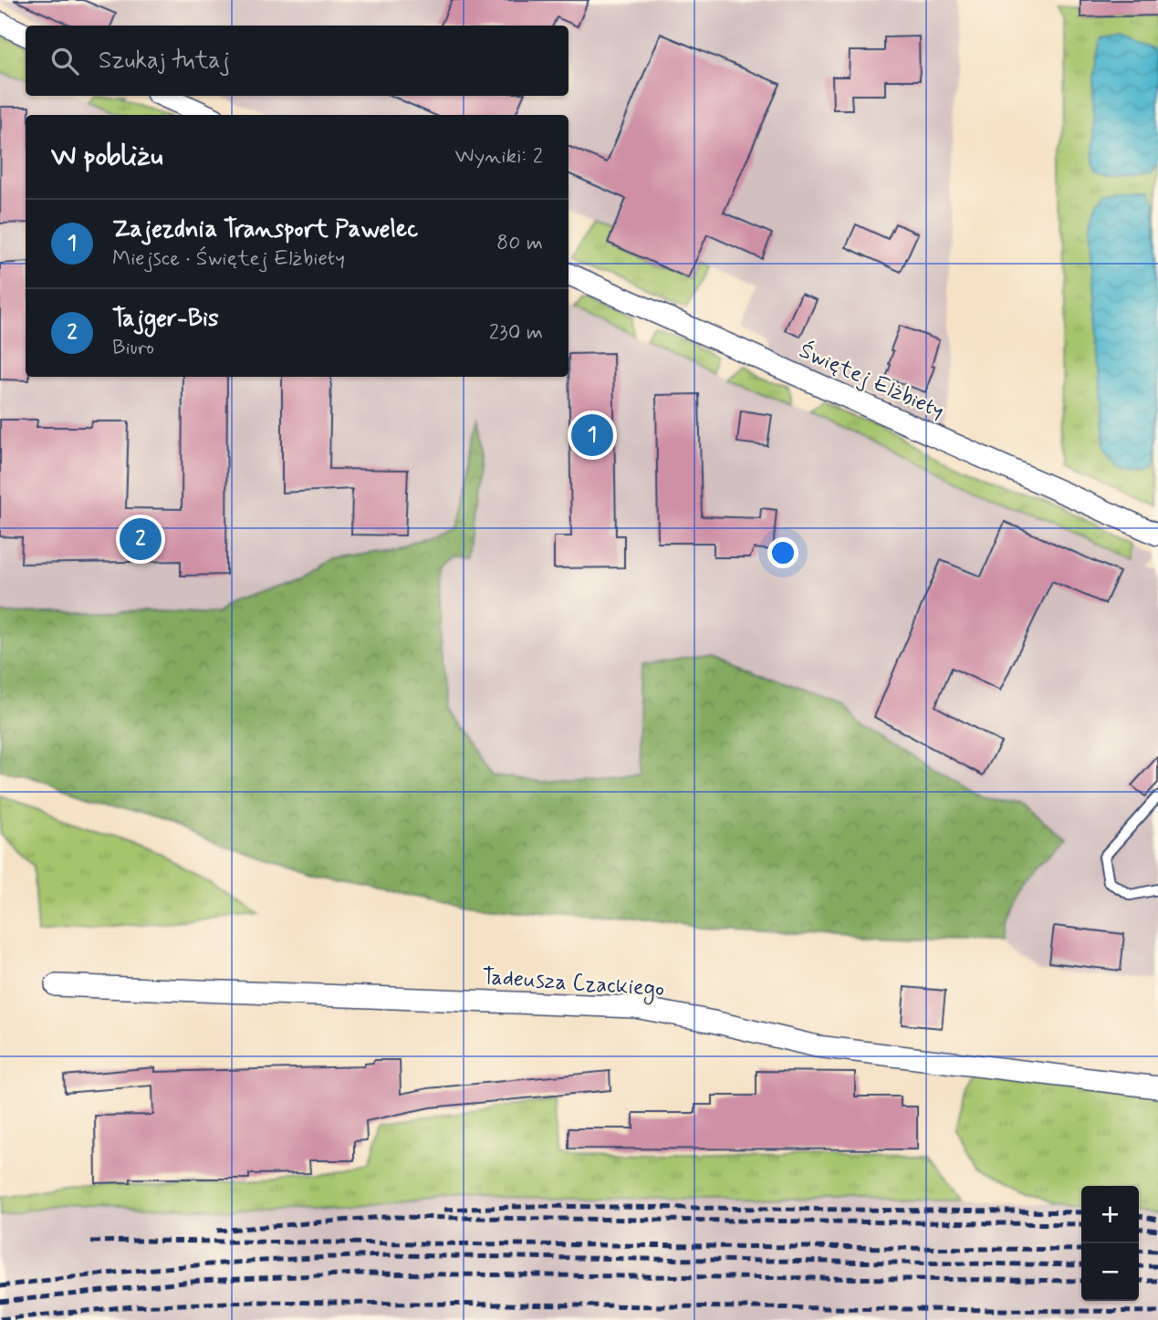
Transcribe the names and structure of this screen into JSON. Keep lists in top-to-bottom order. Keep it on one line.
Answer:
{"streets":{"street":["Świętej Elżbiety","Tadeusza Czackiego"]},"page":{"search":"Szukaj tutaj","heading":["W pobliżu","Wyniki: 2"],"list":[{"mark":"1","name":"Zajezdnia Transport Pawelec","note":"Miejsce · Świętej Elżbiety","value":"80 m"},{"mark":"2","name":"Tajger-Bis","note":"Biuro","value":"230 m"}],"pins":["1","2"],"map_buttons":["+","−"]}}
